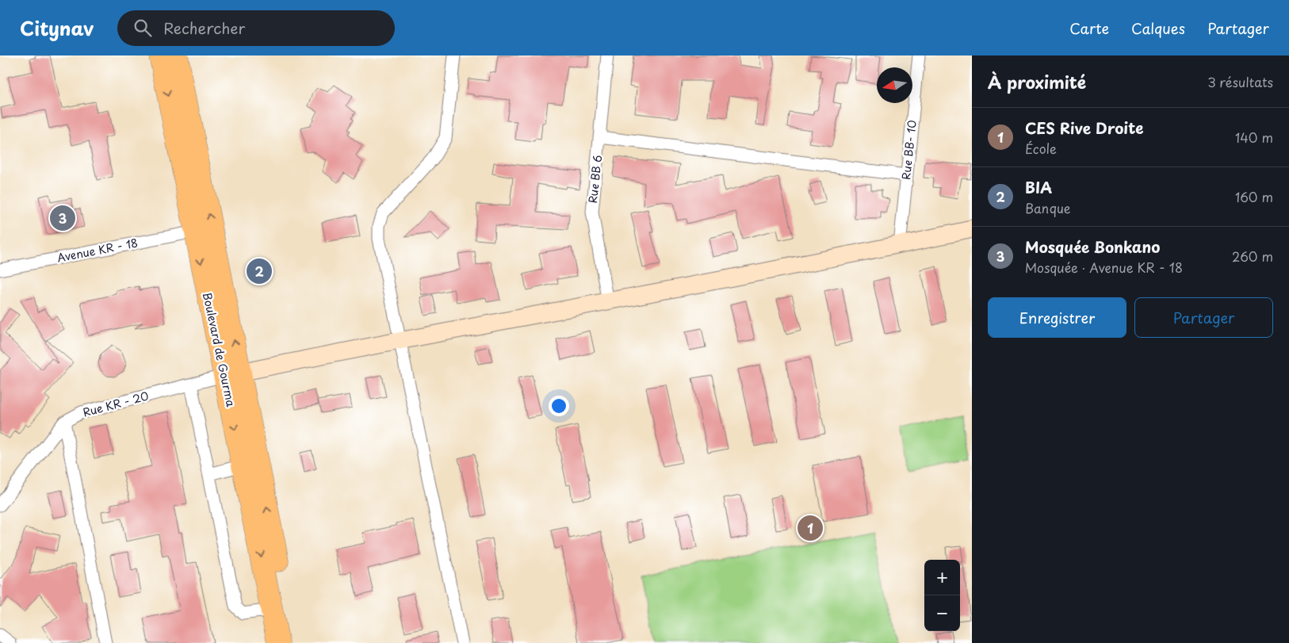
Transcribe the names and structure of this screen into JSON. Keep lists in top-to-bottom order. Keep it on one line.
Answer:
{"streets":{"highway":["Boulevard de Gourma"],"street":["Rue BB- 10","Rue BB 6","Avenue KR - 18","Rue KR - 20"]},"crossings":[["Avenue KR - 18","Boulevard de Gourma"],["Boulevard de Gourma","Rue KR - 20"]],"north":"left","page":{"header":"Citynav","search":"Rechercher","nav":["Carte","Calques","Partager"],"heading":["À proximité","3 résultats"],"list":[{"mark":"1","name":"CES Rive Droite","note":"École","value":"140 m"},{"mark":"2","name":"BIA","note":"Banque","value":"160 m"},{"mark":"3","name":"Mosquée Bonkano","note":"Mosquée · Avenue KR - 18","value":"260 m"}],"pins":["3","2","1"],"buttons":["Enregistrer","Partager"],"map_buttons":["+","−"]}}
